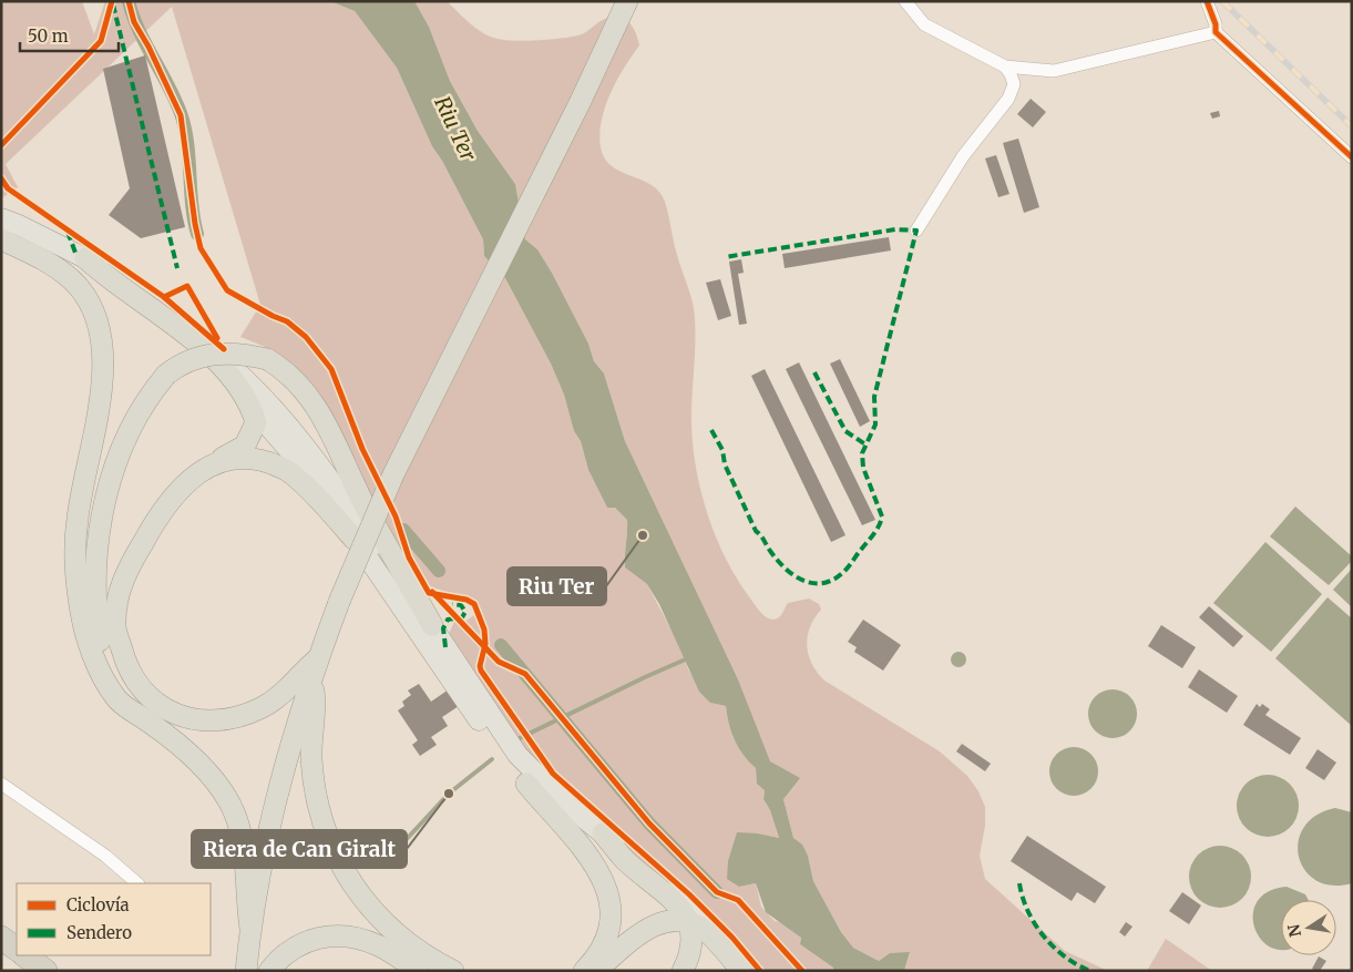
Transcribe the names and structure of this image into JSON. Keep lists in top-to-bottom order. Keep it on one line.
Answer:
{"water":["Riu Ter"],"places":["Riu Ter","Riera de Can Giralt"],"legend":["Ciclovía","Sendero"],"scale_bar":"50 m","north":"left"}
